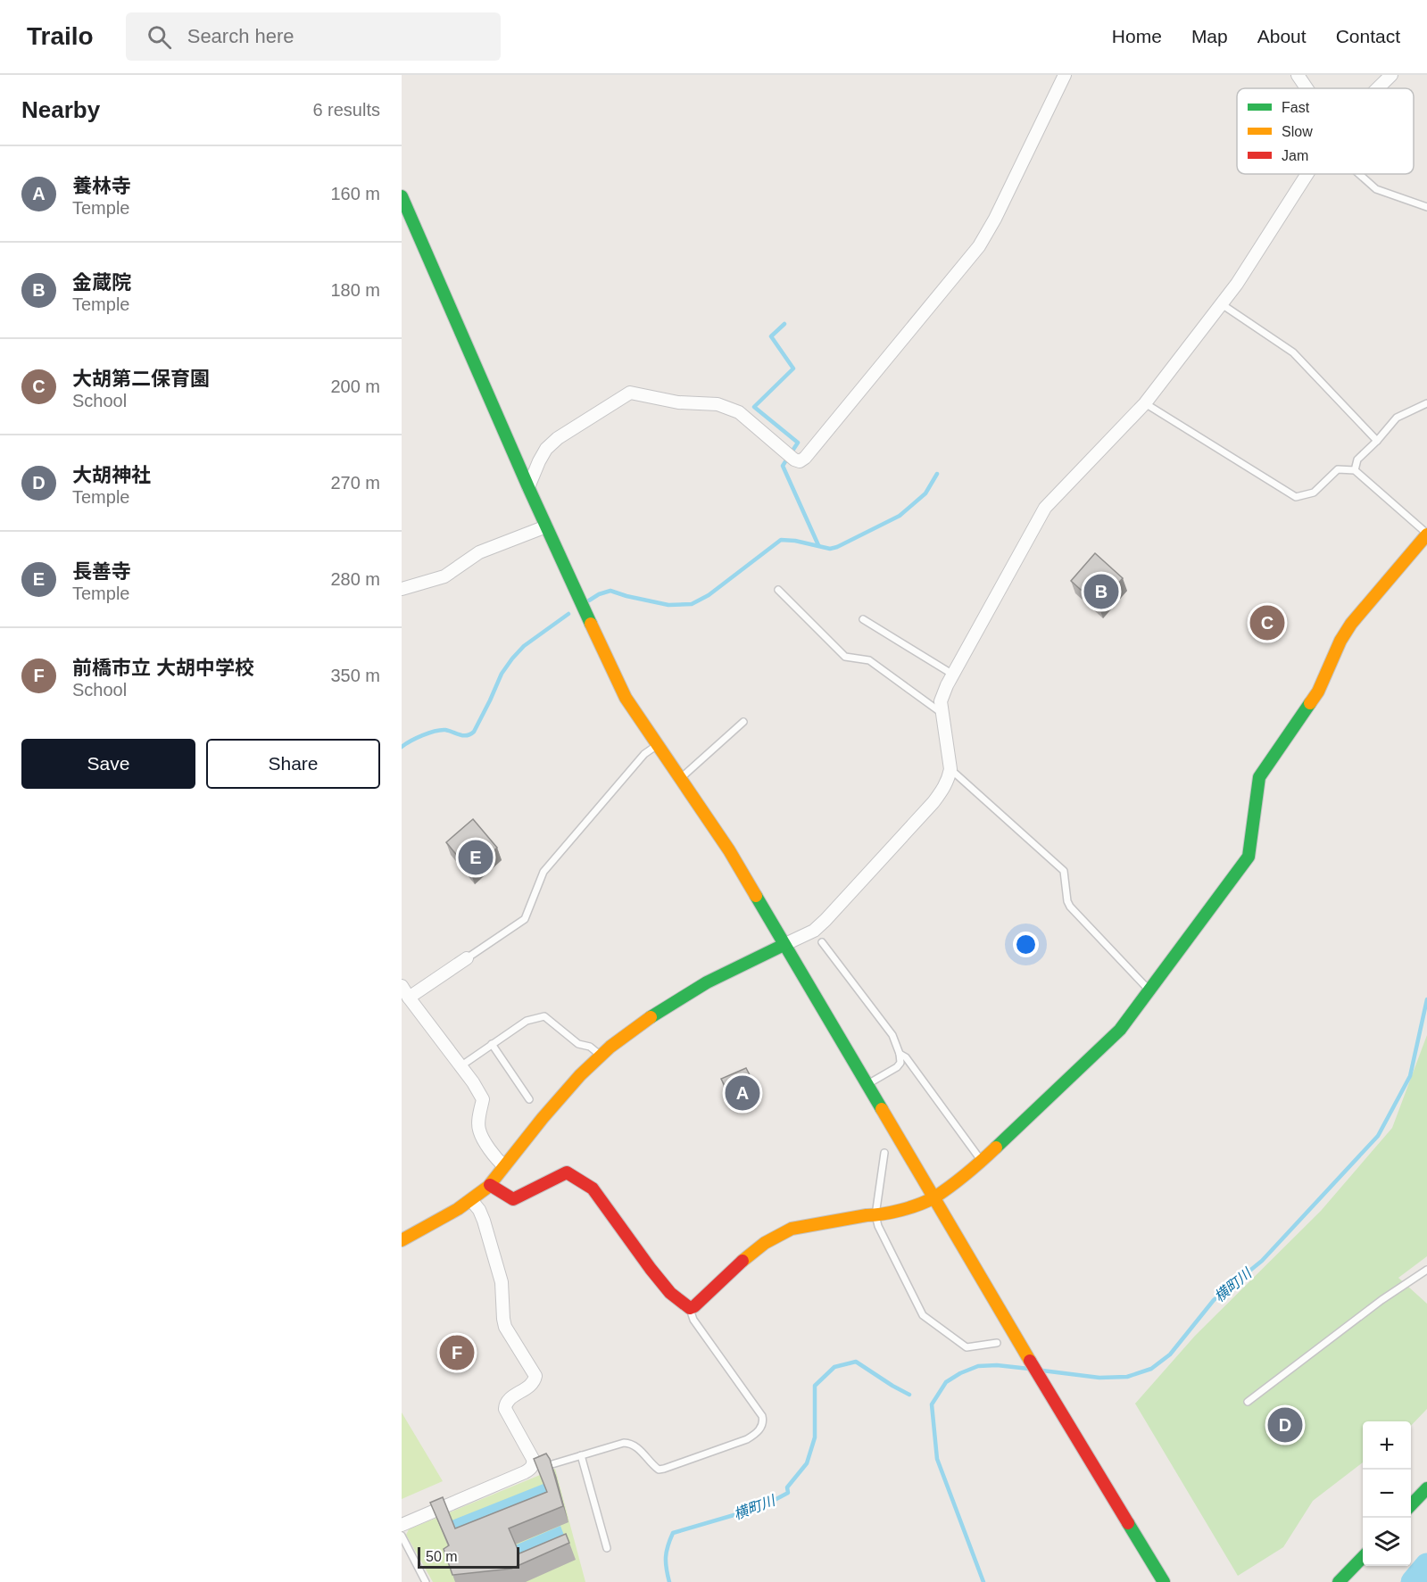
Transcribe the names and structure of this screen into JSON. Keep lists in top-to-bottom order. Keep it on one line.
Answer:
{"water":["横町川"],"legend":["Fast","Slow","Jam"],"scale_bar":"50 m","page":{"header":"Trailo","search":"Search here","nav":["Home","Map","About","Contact"],"heading":["Nearby","6 results"],"list":[{"mark":"A","name":"養林寺","note":"Temple","value":"160 m"},{"mark":"B","name":"金蔵院","note":"Temple","value":"180 m"},{"mark":"C","name":"大胡第二保育園","note":"School","value":"200 m"},{"mark":"D","name":"大胡神社","note":"Temple","value":"270 m"},{"mark":"E","name":"長善寺","note":"Temple","value":"280 m"},{"mark":"F","name":"前橋市立 大胡中学校","note":"School","value":"350 m"}],"pins":["B","C","E","A","F","D"],"buttons":["Save","Share"],"map_buttons":["+","−"],"scale":"50 m"}}
